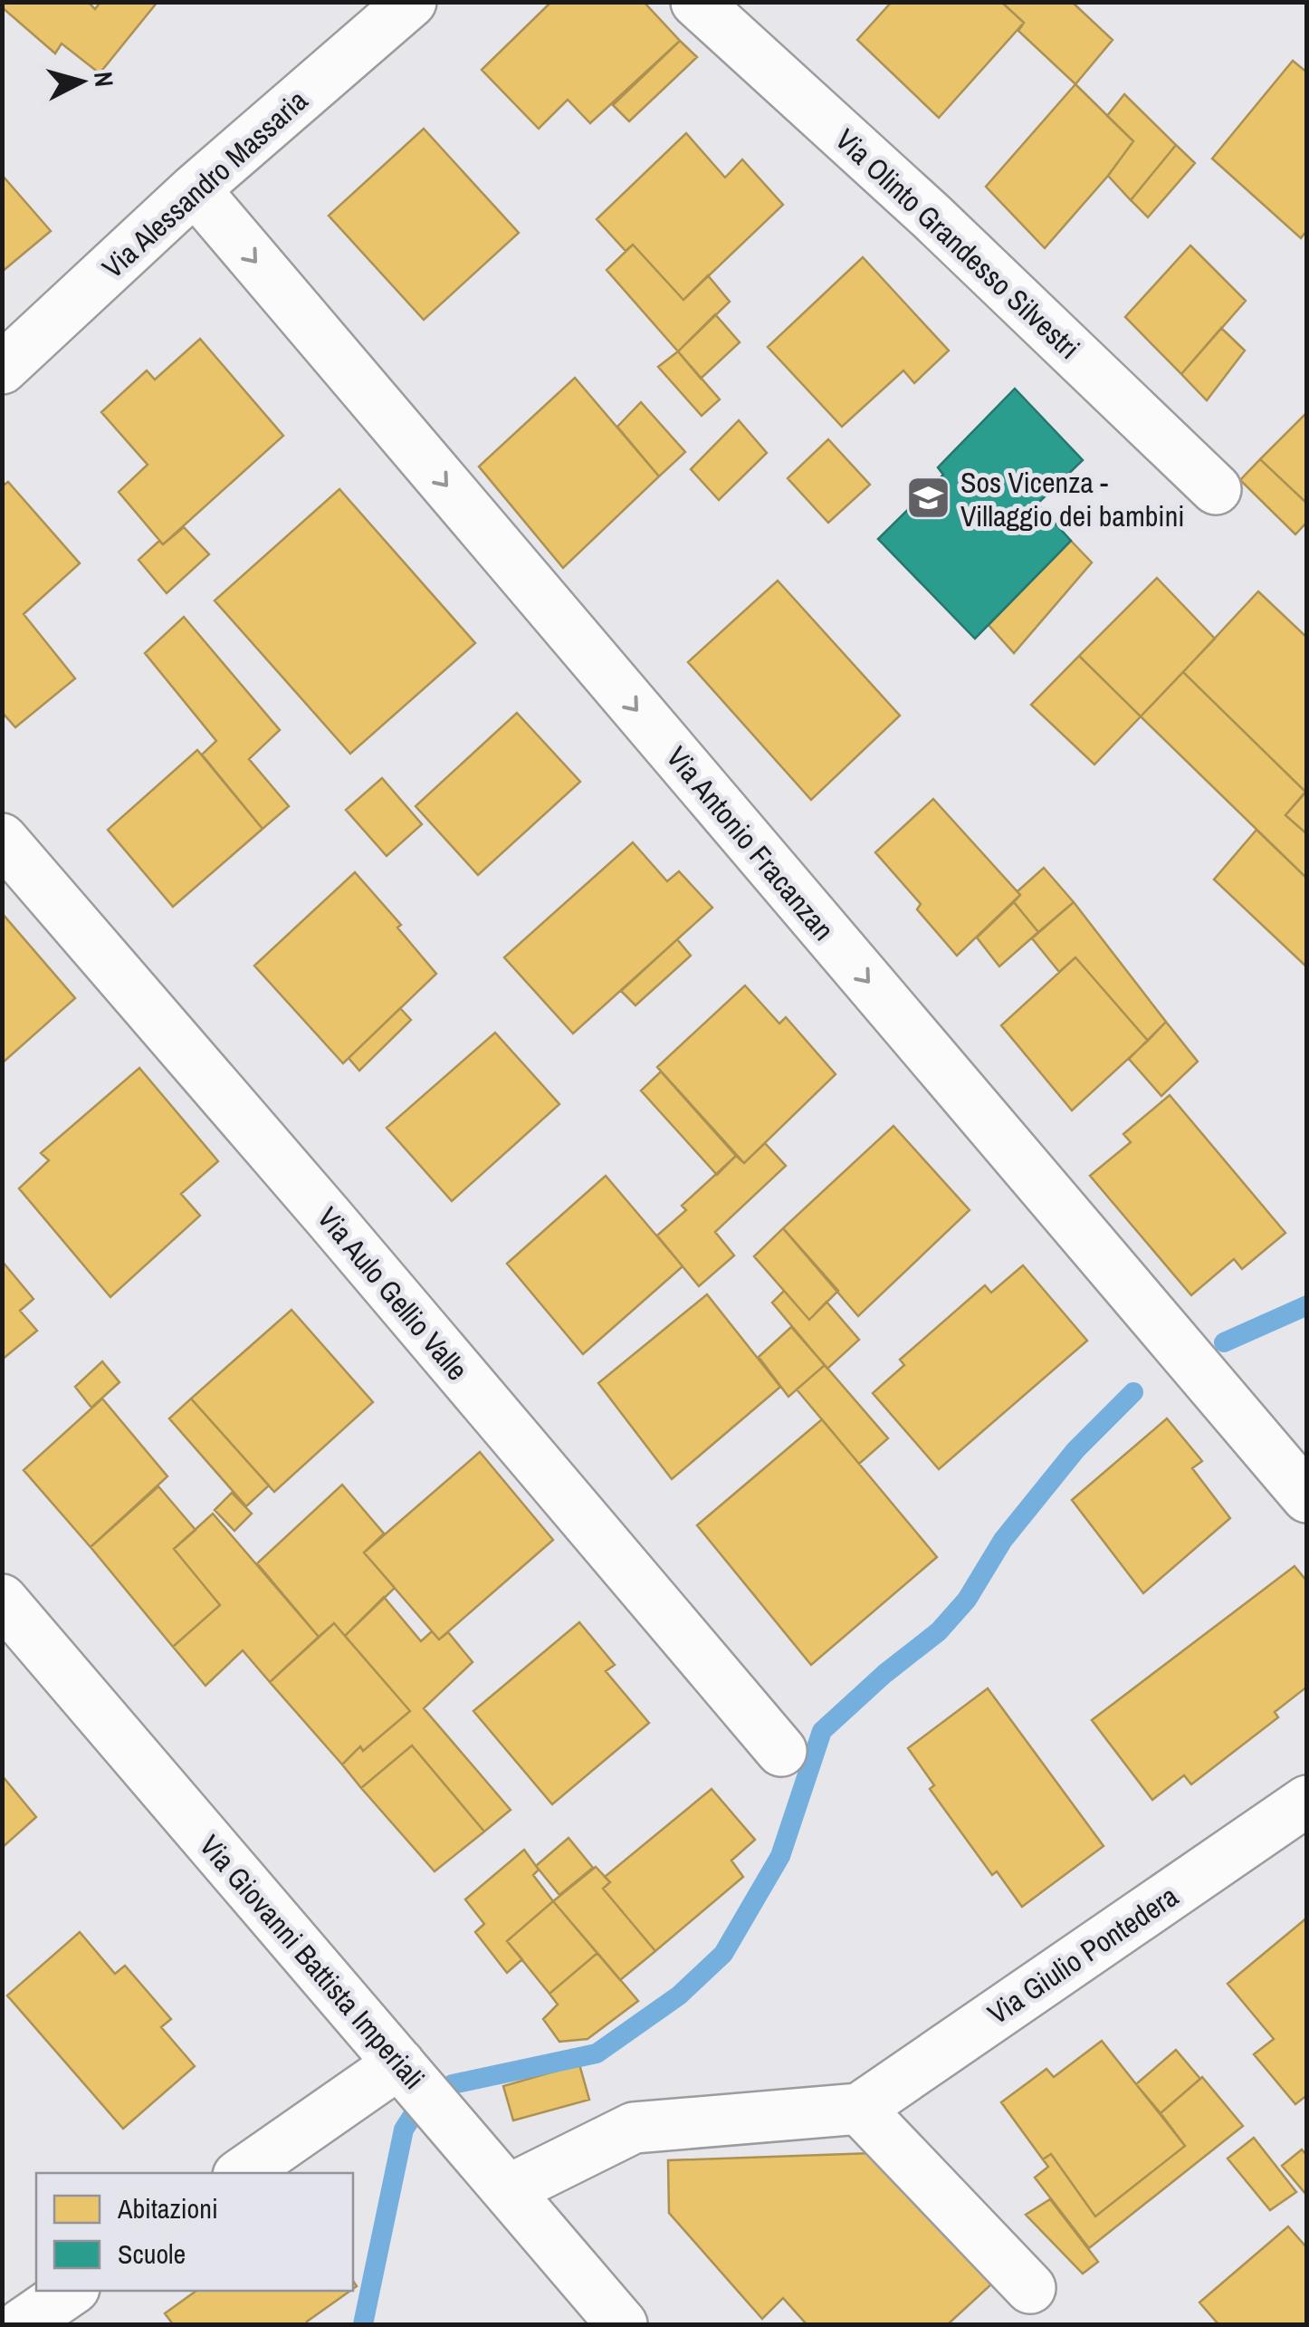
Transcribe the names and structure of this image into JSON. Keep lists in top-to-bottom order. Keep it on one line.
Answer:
{"streets":{"street":["Via Alessandro Massaria","Via Olinto Grandesso Silvestri","Via Antonio Fracanzan","Via Aulo Gellio Valle","Via Giulio Pontedera","Via Giovanni Battista Imperiali"]},"crossings":[["Via Alessandro Massaria","Via Antonio Fracanzan"],["Via Giulio Pontedera","Via Giovanni Battista Imperiali"]],"one_way":["Via Antonio Fracanzan"],"places":{"school or university":["Sos Vicenza - Villaggio dei bambini"]},"legend":["Abitazioni","Scuole"],"north":"right"}
